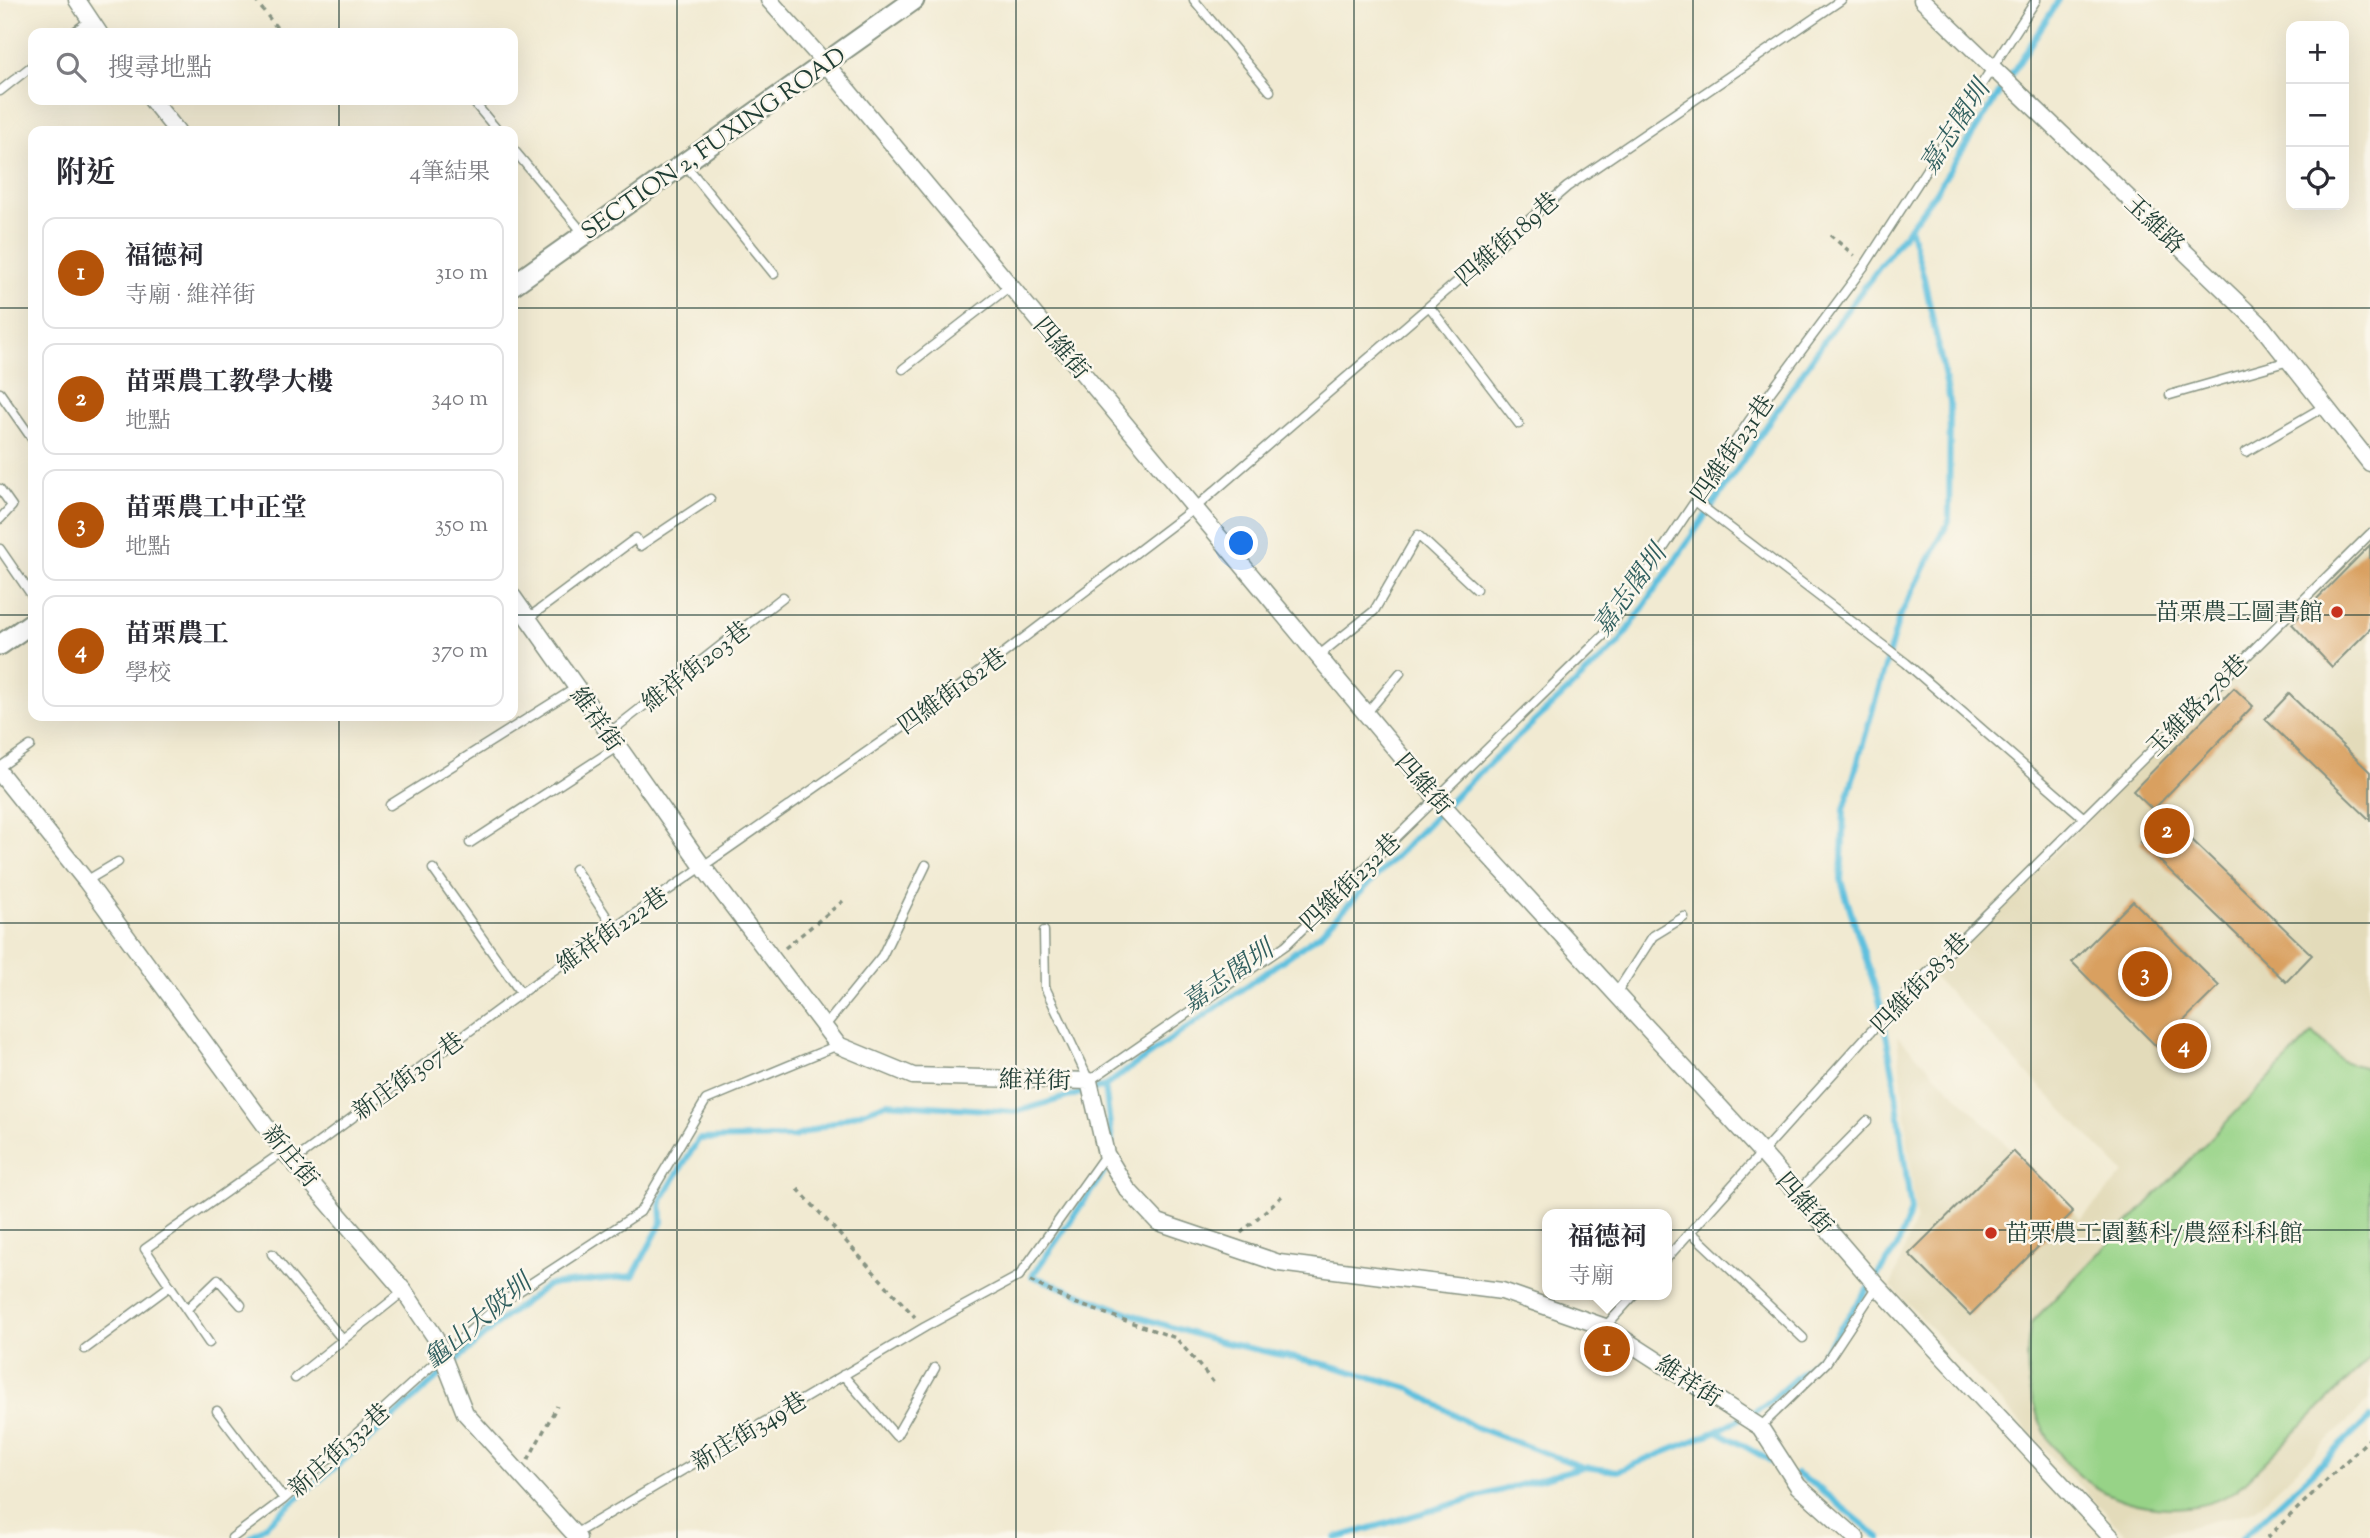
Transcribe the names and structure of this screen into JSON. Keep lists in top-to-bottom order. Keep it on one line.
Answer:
{"streets":{"street":["SECTION 2, FUXING ROAD","玉維路","四維街","維祥街","新庄街"],"lane":["四維街189巷","四維街231巷","維祥街203巷","四維街182巷","玉維路278巷","四維街232巷","維祥街222巷","四維街283巷","新庄街307巷","新庄街349巷","新庄街332巷"]},"crossings":[["SECTION 2, FUXING ROAD","四維街"],["玉維路","四維街231巷"],["四維街189巷","四維街"],["四維街189巷","四維街182巷"],["四維街","四維街231巷"],["四維街","四維街182巷"],["四維街","四維街232巷"],["四維街","四維街283巷"],["四維街231巷","四維街232巷"],["維祥街203巷","維祥街"],["四維街182巷","維祥街"],["四維街182巷","維祥街222巷"],["玉維路278巷","四維街283巷"],["維祥街","四維街232巷"],["維祥街","維祥街222巷"],["維祥街","新庄街332巷"],["維祥街222巷","新庄街307巷"],["新庄街307巷","新庄街"],["新庄街","新庄街349巷"],["新庄街","新庄街332巷"]],"water":["嘉志閣圳","龜山大陂圳"],"places":["苗栗農工圖書館","苗栗農工園藝科/農經科科館"],"page":{"map_buttons":["+","−"],"search":"搜尋地點","heading":["附近","4筆結果"],"list":[{"mark":"1","name":"福德祠","note":"寺廟 · 維祥街","value":"310 m"},{"mark":"2","name":"苗栗農工教學大樓","note":"地點","value":"340 m"},{"mark":"3","name":"苗栗農工中正堂","note":"地點","value":"350 m"},{"mark":"4","name":"苗栗農工","note":"學校","value":"370 m"}],"pins":["2","3","4","1"],"popup":["福德祠","寺廟"]}}
